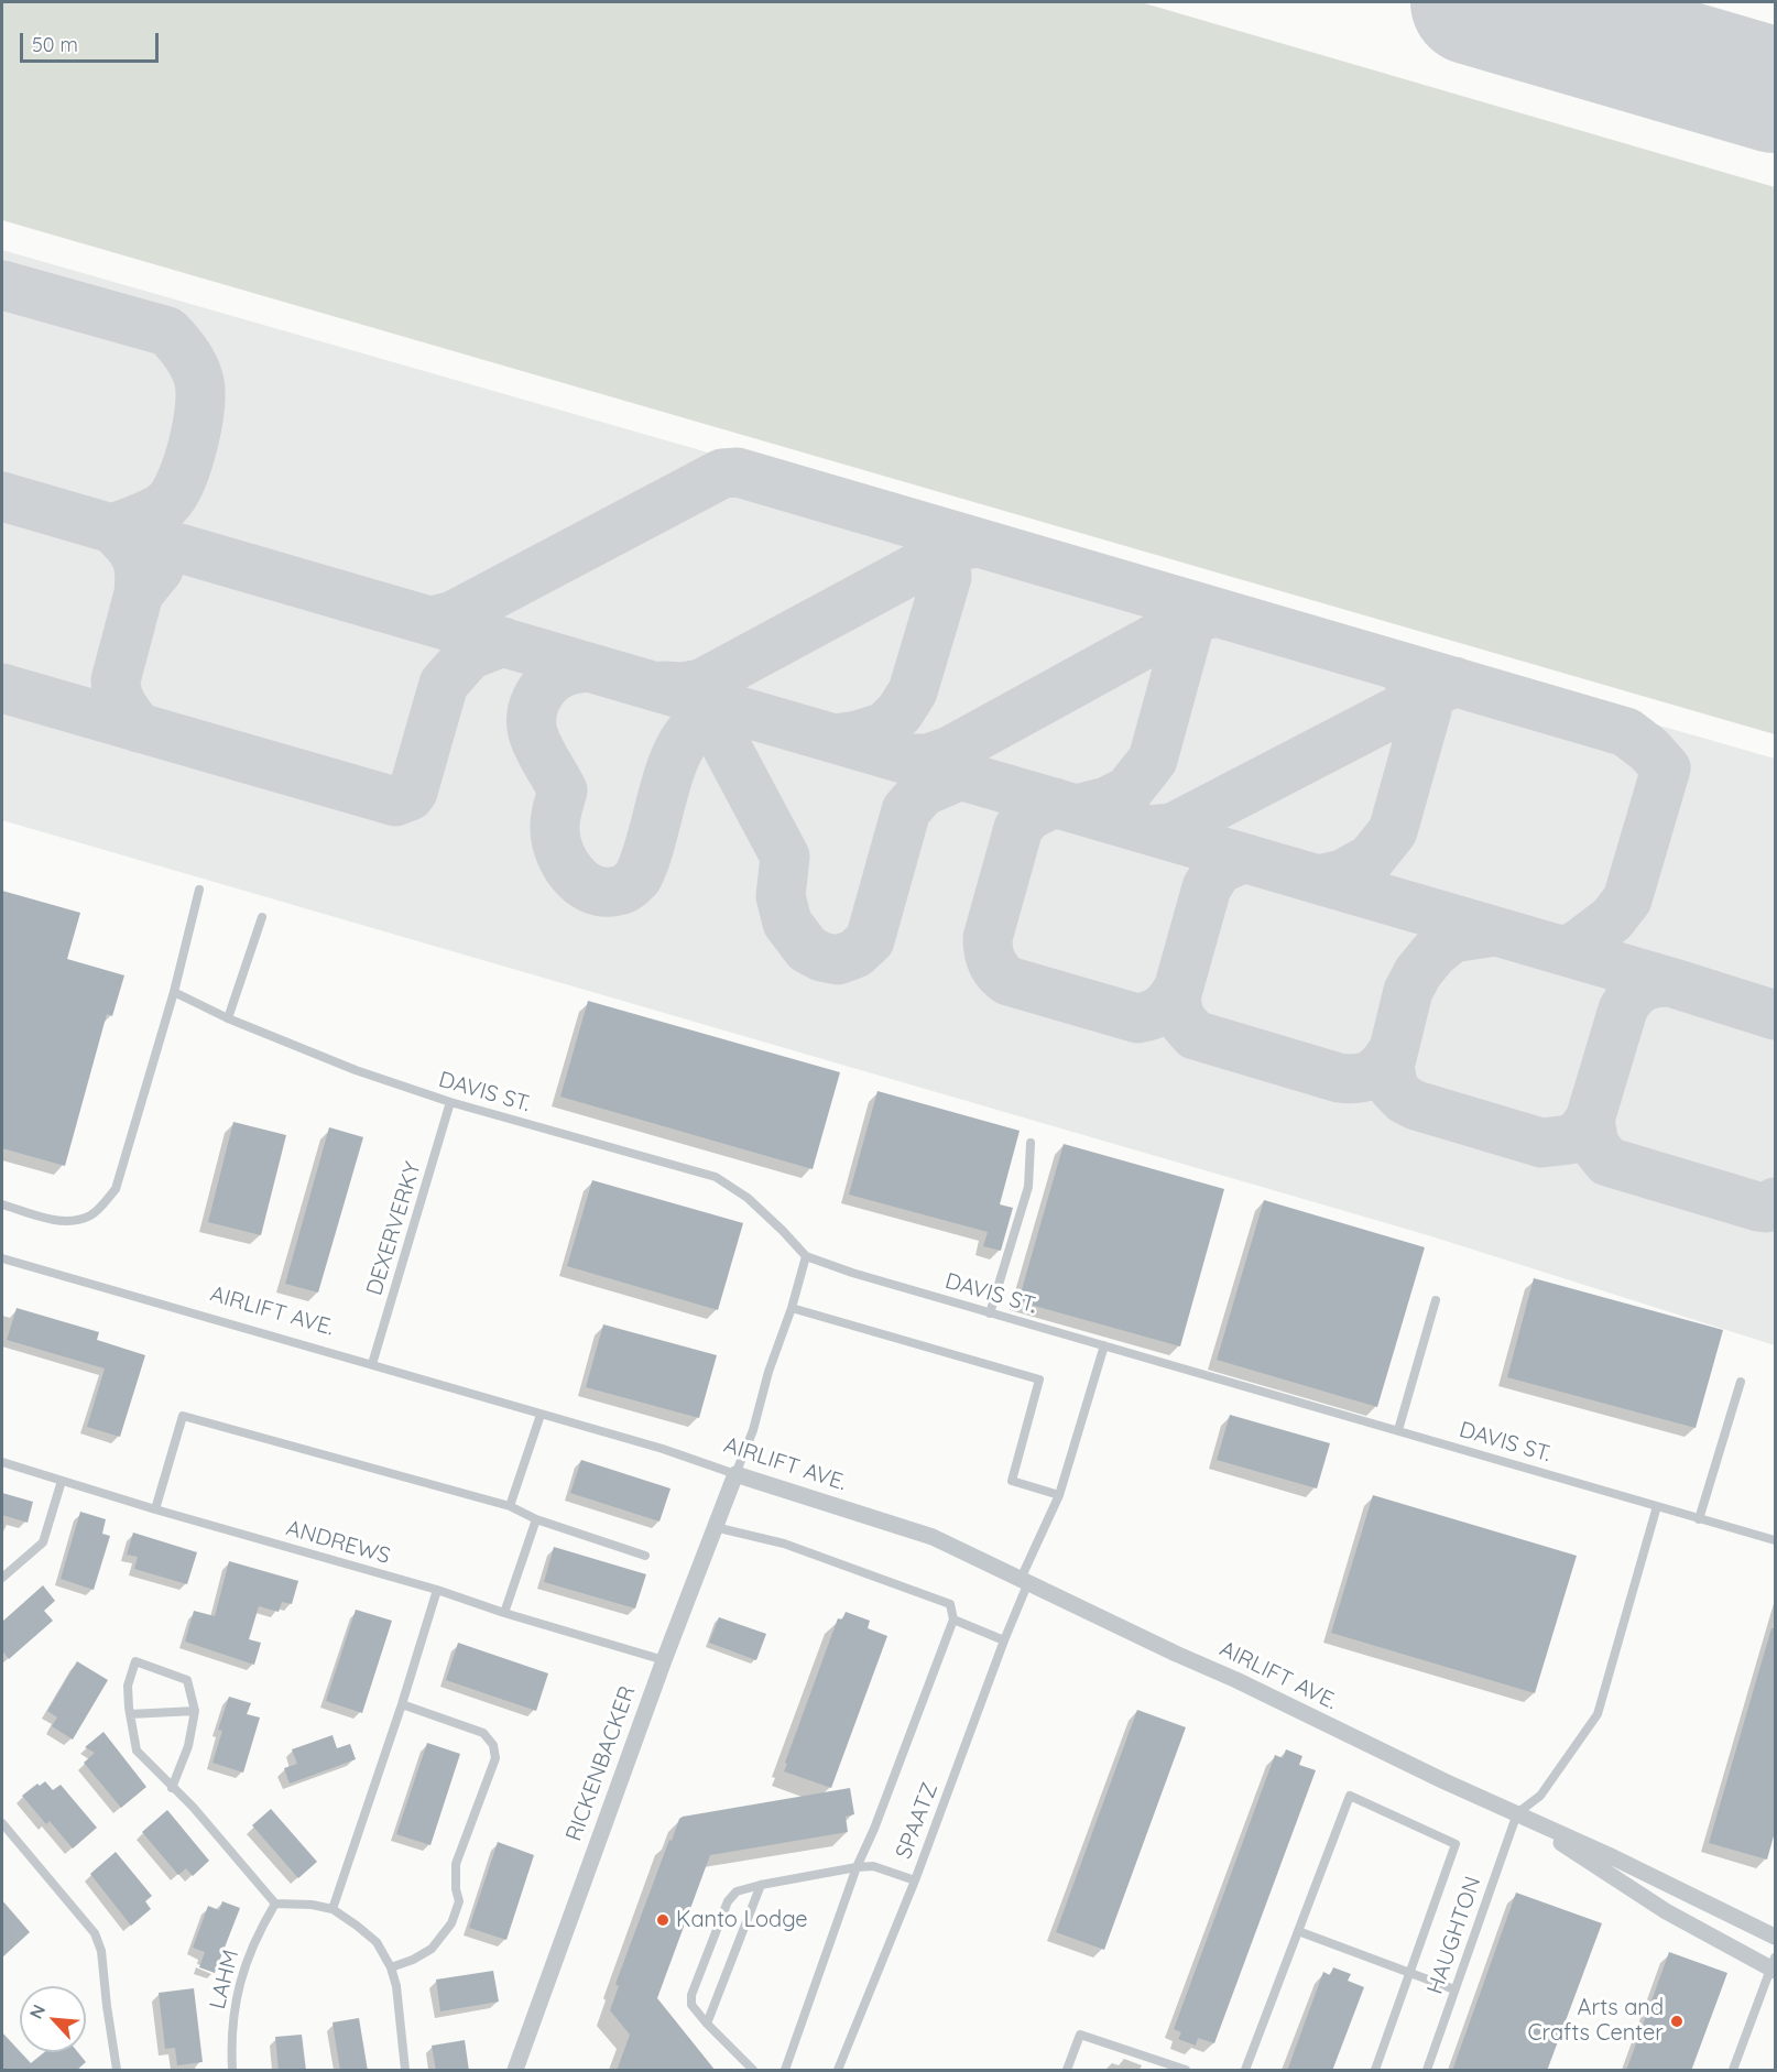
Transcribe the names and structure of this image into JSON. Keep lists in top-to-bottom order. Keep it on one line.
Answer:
{"streets":{"street":["AIRLIFT AVE.","RICKENBACKER"],"lane":["DAVIS ST.","DEXERVERKY","ANDREWS","SPAATZ","HAUGHTON","LAHM"]},"crossings":[["DAVIS ST.","DEXERVERKY"],["DAVIS ST.","SPAATZ"],["DEXERVERKY","AIRLIFT AVE."],["AIRLIFT AVE.","RICKENBACKER"],["AIRLIFT AVE.","SPAATZ"],["AIRLIFT AVE.","HAUGHTON"],["ANDREWS","RICKENBACKER"]],"places":["Kanto Lodge","Arts and Crafts Center"],"scale_bar":"50 m","north":"top left"}
